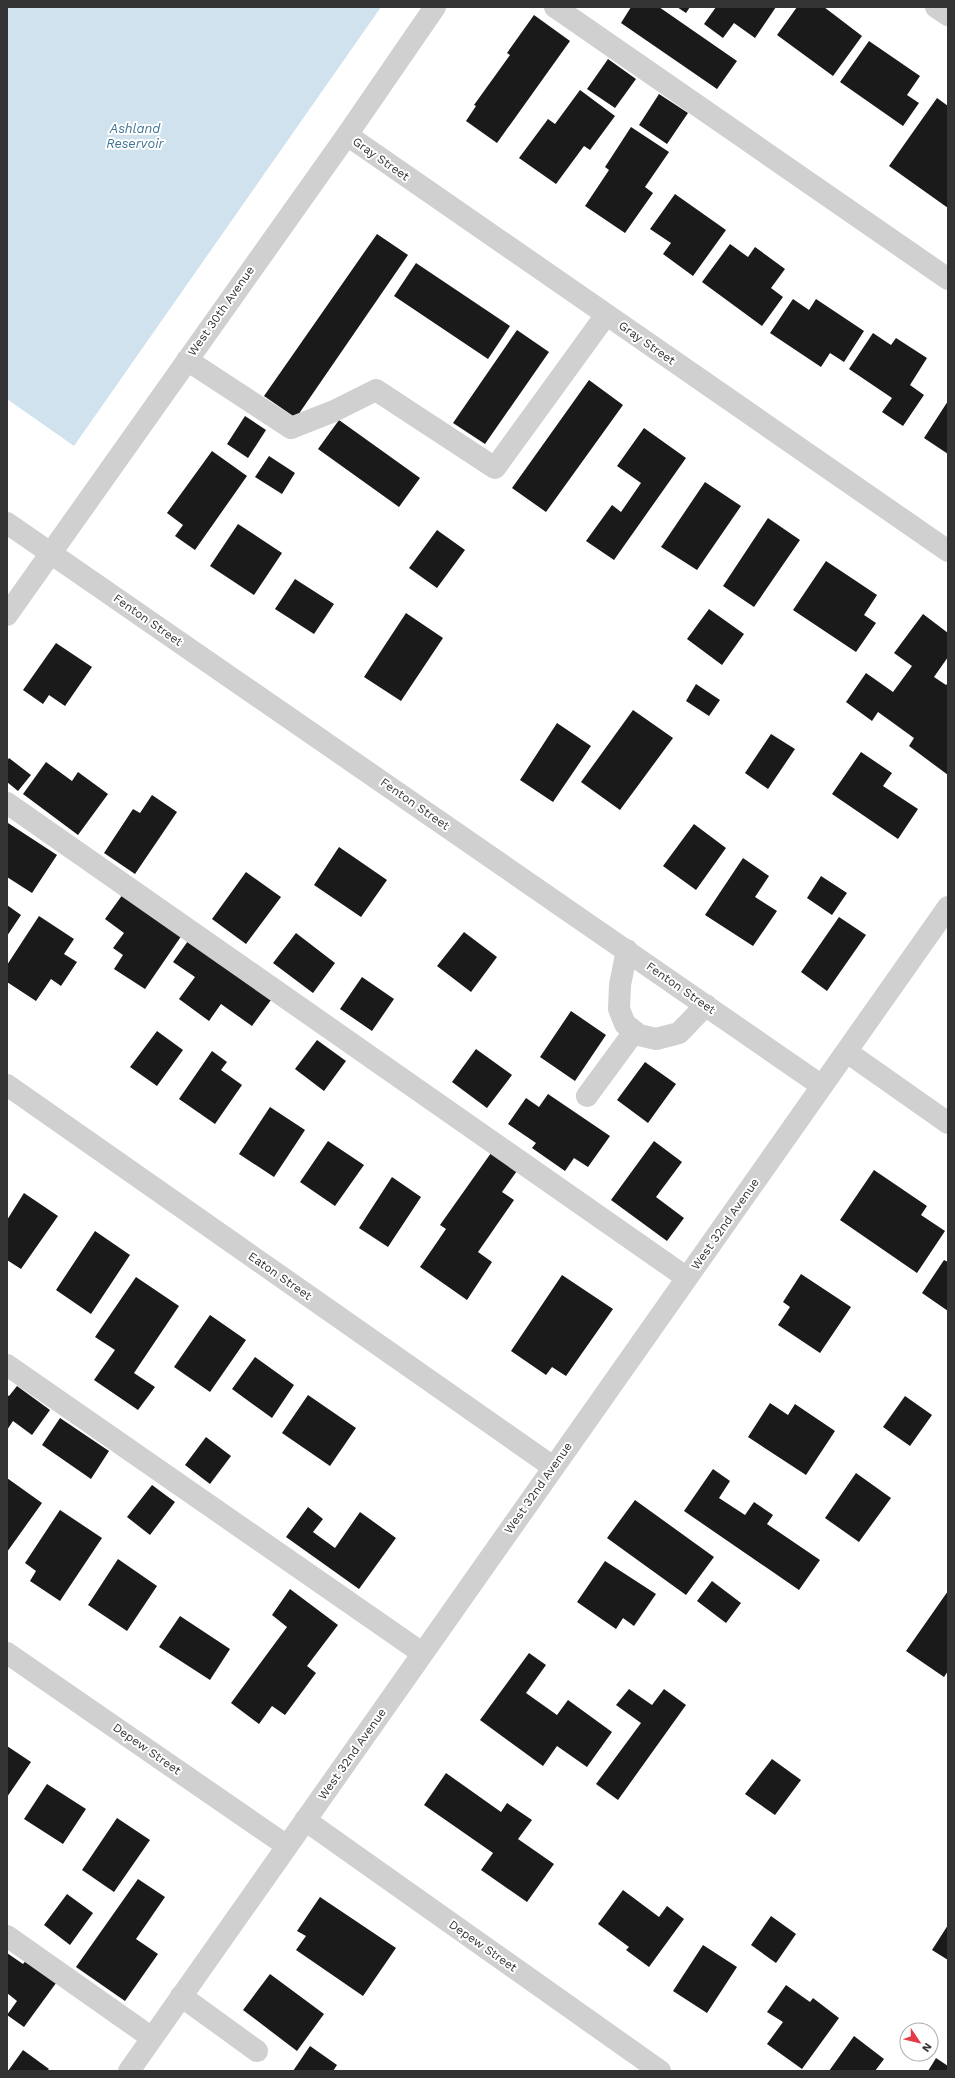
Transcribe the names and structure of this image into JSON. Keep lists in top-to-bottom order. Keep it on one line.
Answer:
{"streets":{"street":["Gray Street","West 30th Avenue","Fenton Street","West 32nd Avenue","Eaton Street","Depew Street"]},"crossings":[["Gray Street","West 30th Avenue"],["West 30th Avenue","Fenton Street"],["Fenton Street","West 32nd Avenue"],["West 32nd Avenue","Eaton Street"],["West 32nd Avenue","Depew Street"]],"water":["Ashland Reservoir"],"north":"bottom right"}
